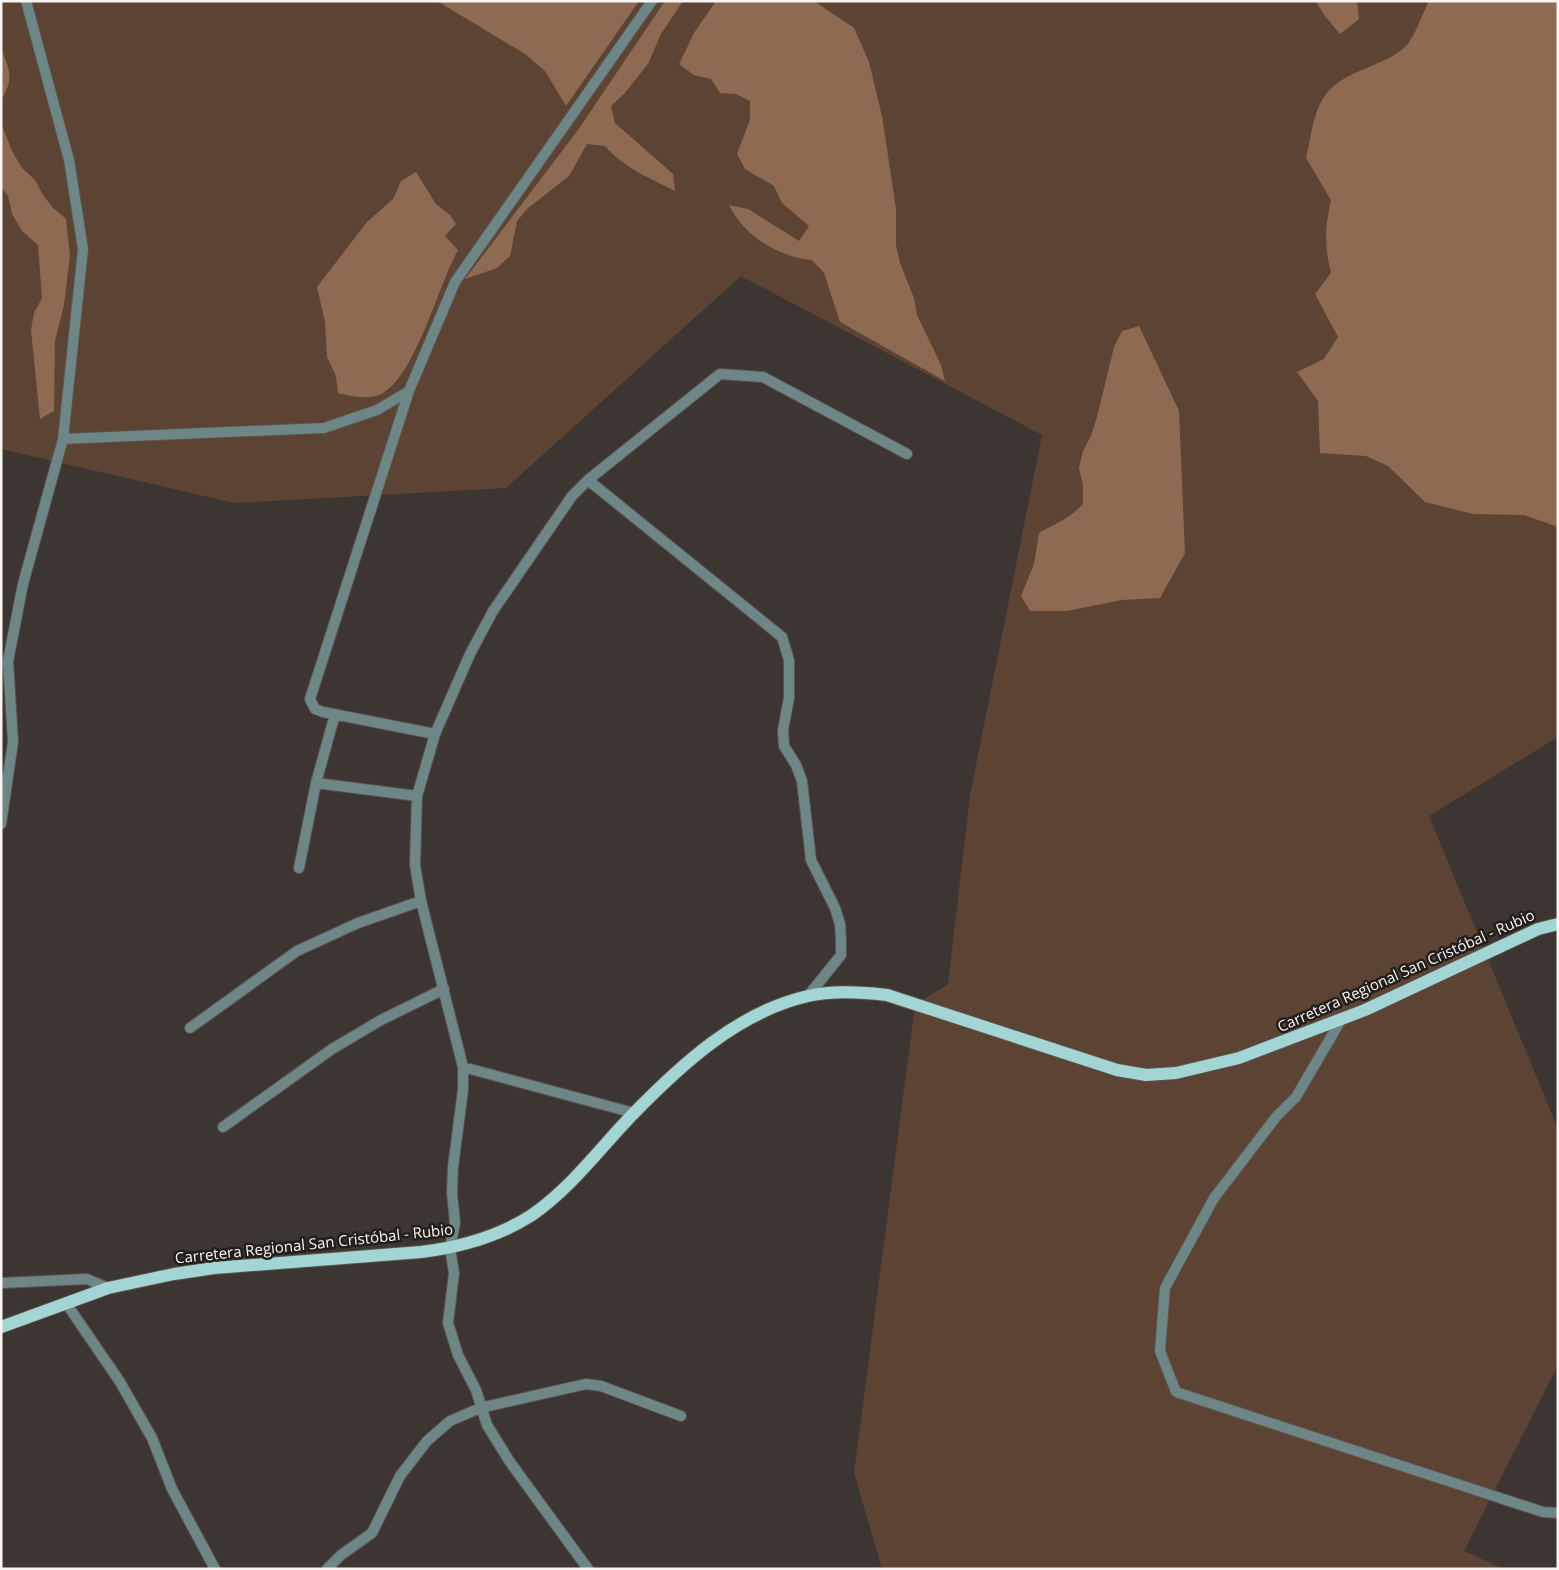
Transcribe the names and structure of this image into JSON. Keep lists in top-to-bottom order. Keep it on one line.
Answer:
{"streets":{"main road":["Carretera Regional San Cristóbal - Rubio"]}}
